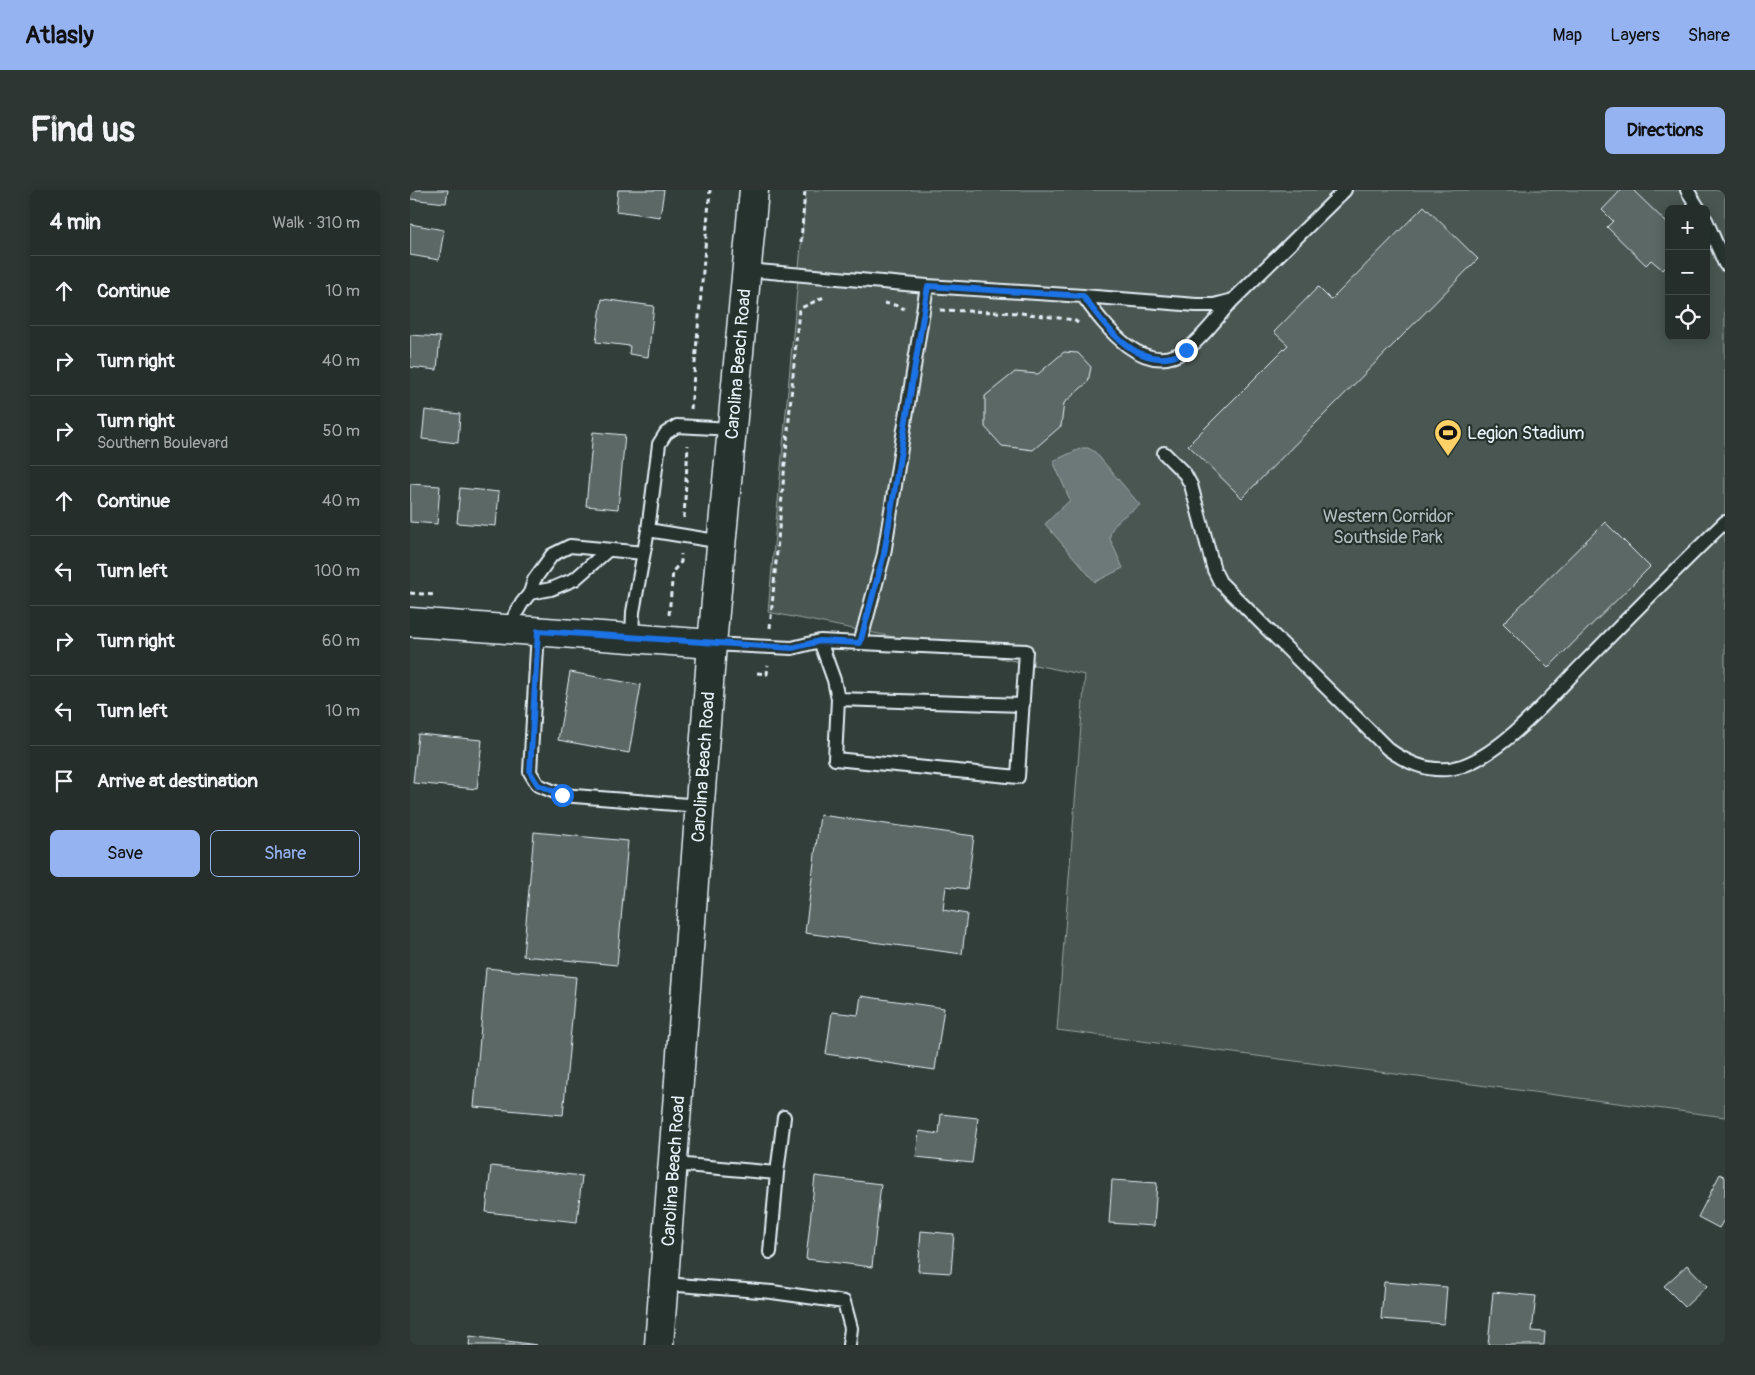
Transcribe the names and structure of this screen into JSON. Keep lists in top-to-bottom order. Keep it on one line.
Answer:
{"streets":{"main road":["Carolina Beach Road"]},"parks":["Western Corridor Southside Park"],"places":{"sports":["Legion Stadium"]},"page":{"header":"Atlasly","nav":["Map","Layers","Share"],"buttons":["Directions",["Save","Share"]],"title":"Find us","heading":["4 min","Walk · 310 m"],"map_buttons":["+","−"],"list":[["Continue","10 m"],["Turn right","40 m"],["Turn right","Southern Boulevard","50 m"],["Continue","40 m"],["Turn left","100 m"],["Turn right","60 m"],["Turn left","10 m"],"Arrive at destination"]}}
